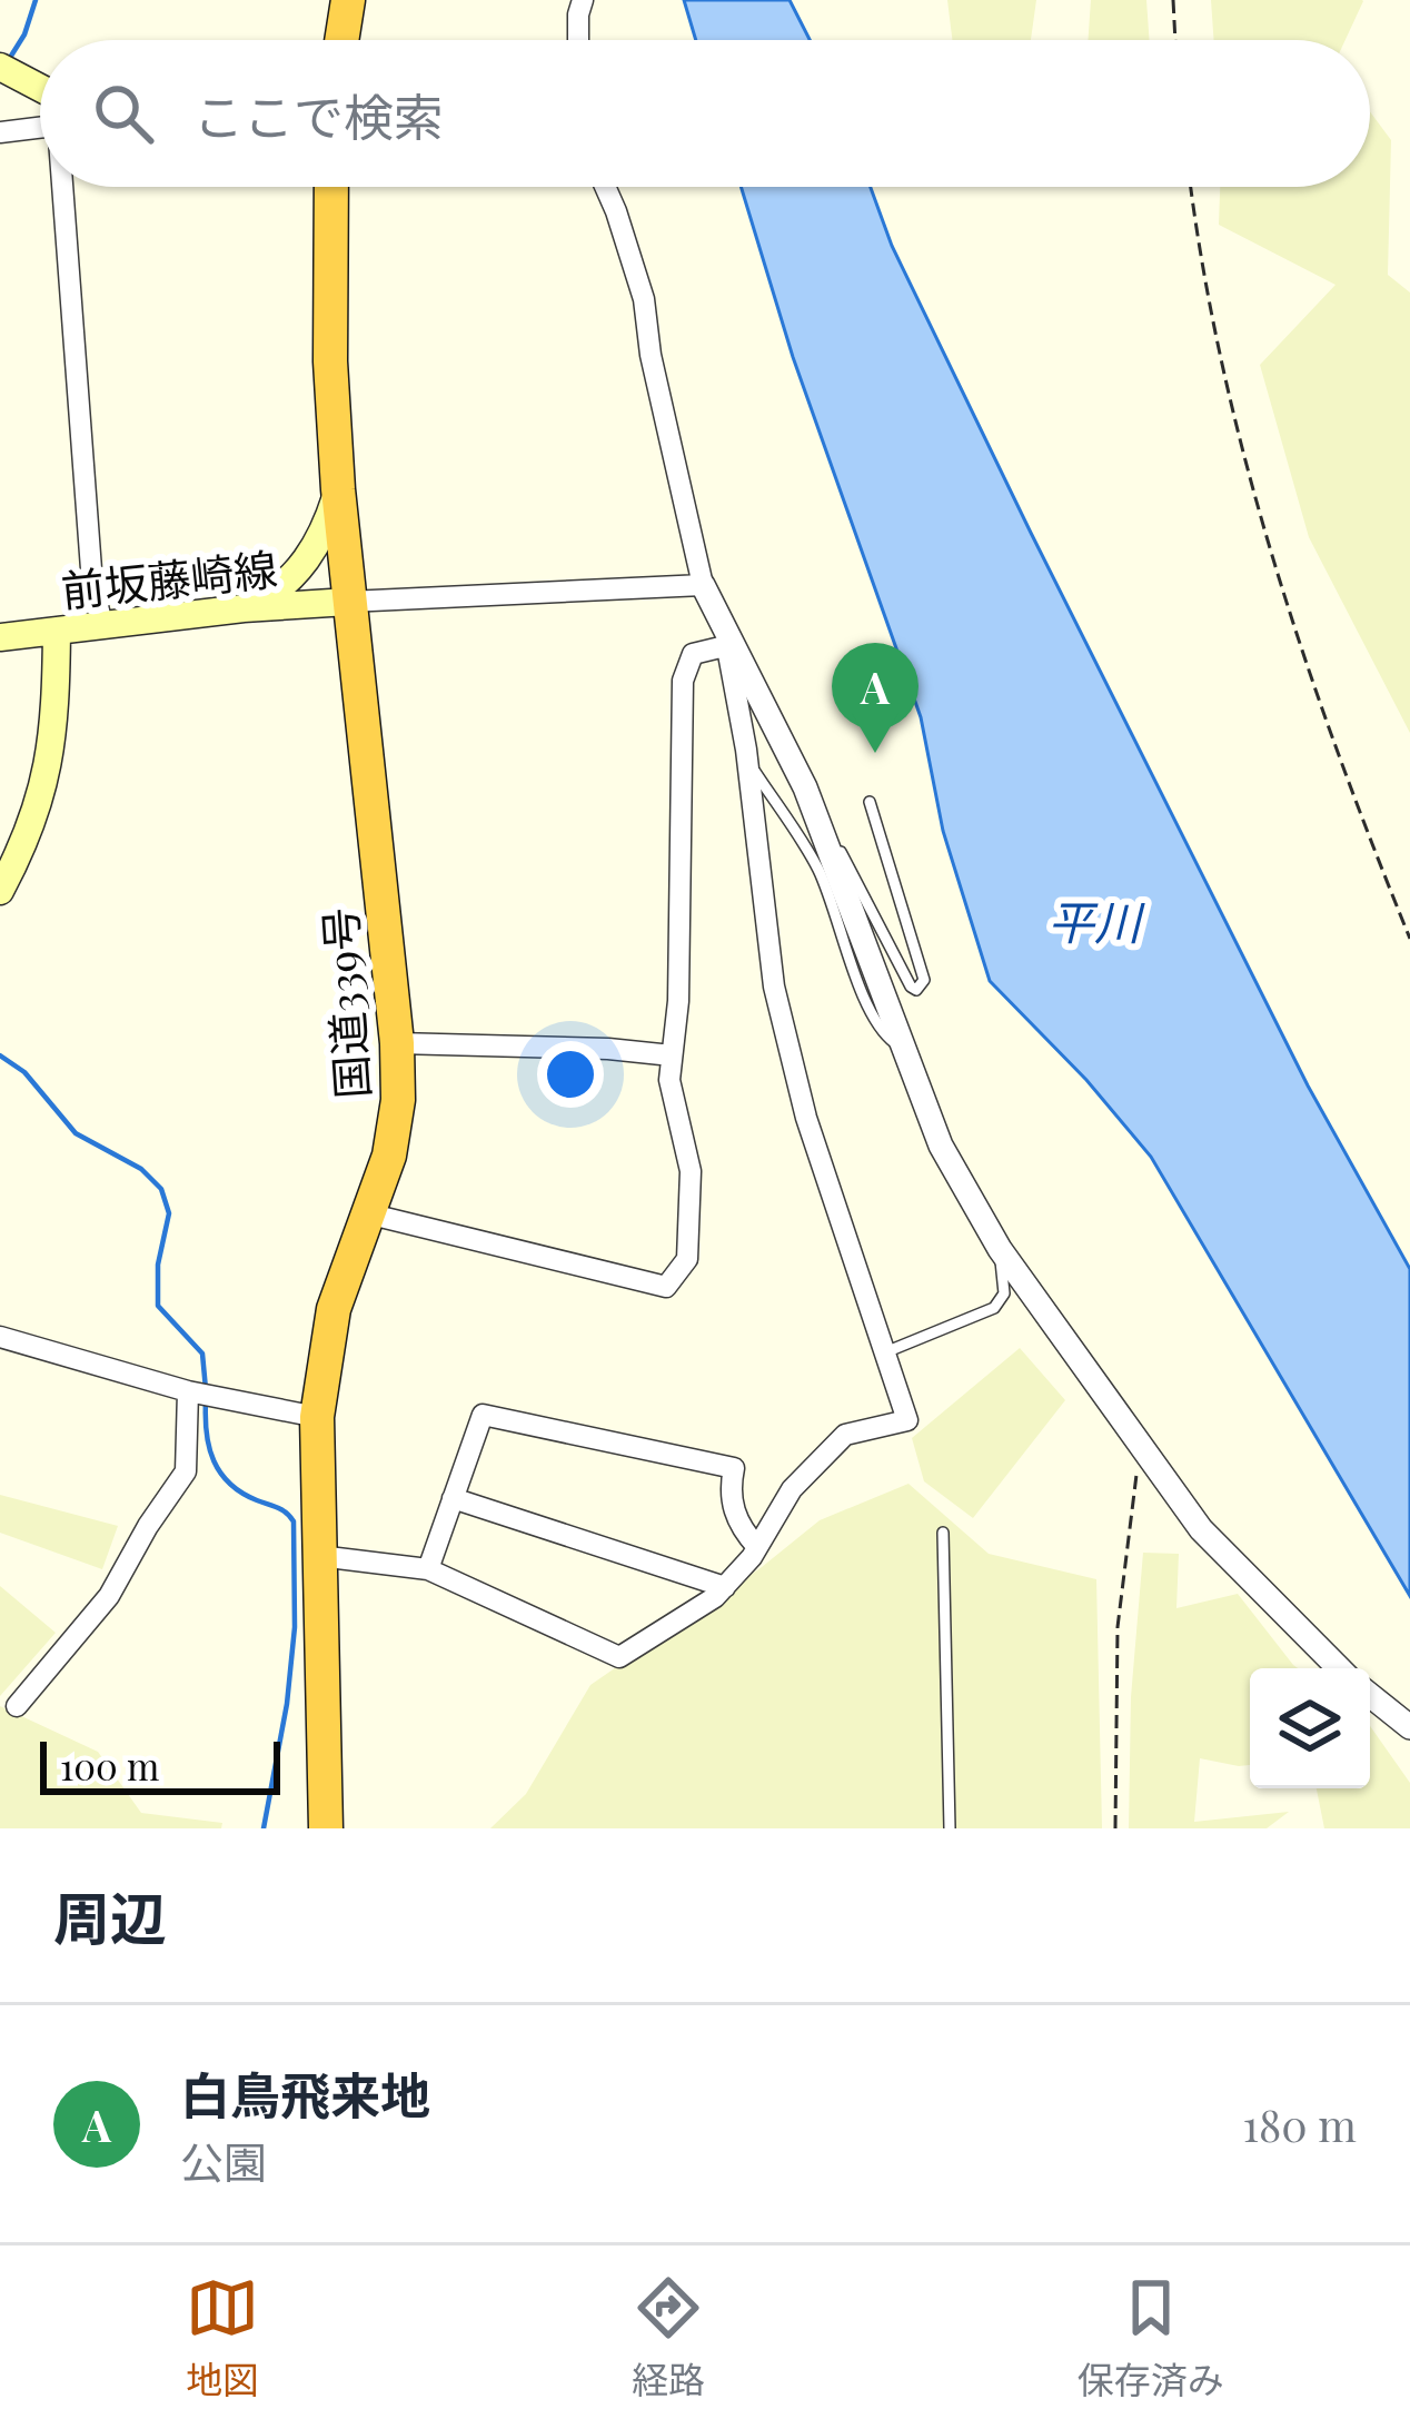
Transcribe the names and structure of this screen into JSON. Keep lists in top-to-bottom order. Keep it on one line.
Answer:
{"streets":{"highway":["国道339号"],"main road":["前坂藤崎線"]},"crossings":[["前坂藤崎線","国道339号"]],"water":["平川"],"scale_bar":"100 m","page":{"search":"ここで検索","pins":"A","scale":"100 m","heading":"周辺","list":[{"mark":"A","name":"白鳥飛来地","note":"公園","value":"180 m"}],"nav":["地図","経路","保存済み"]}}
